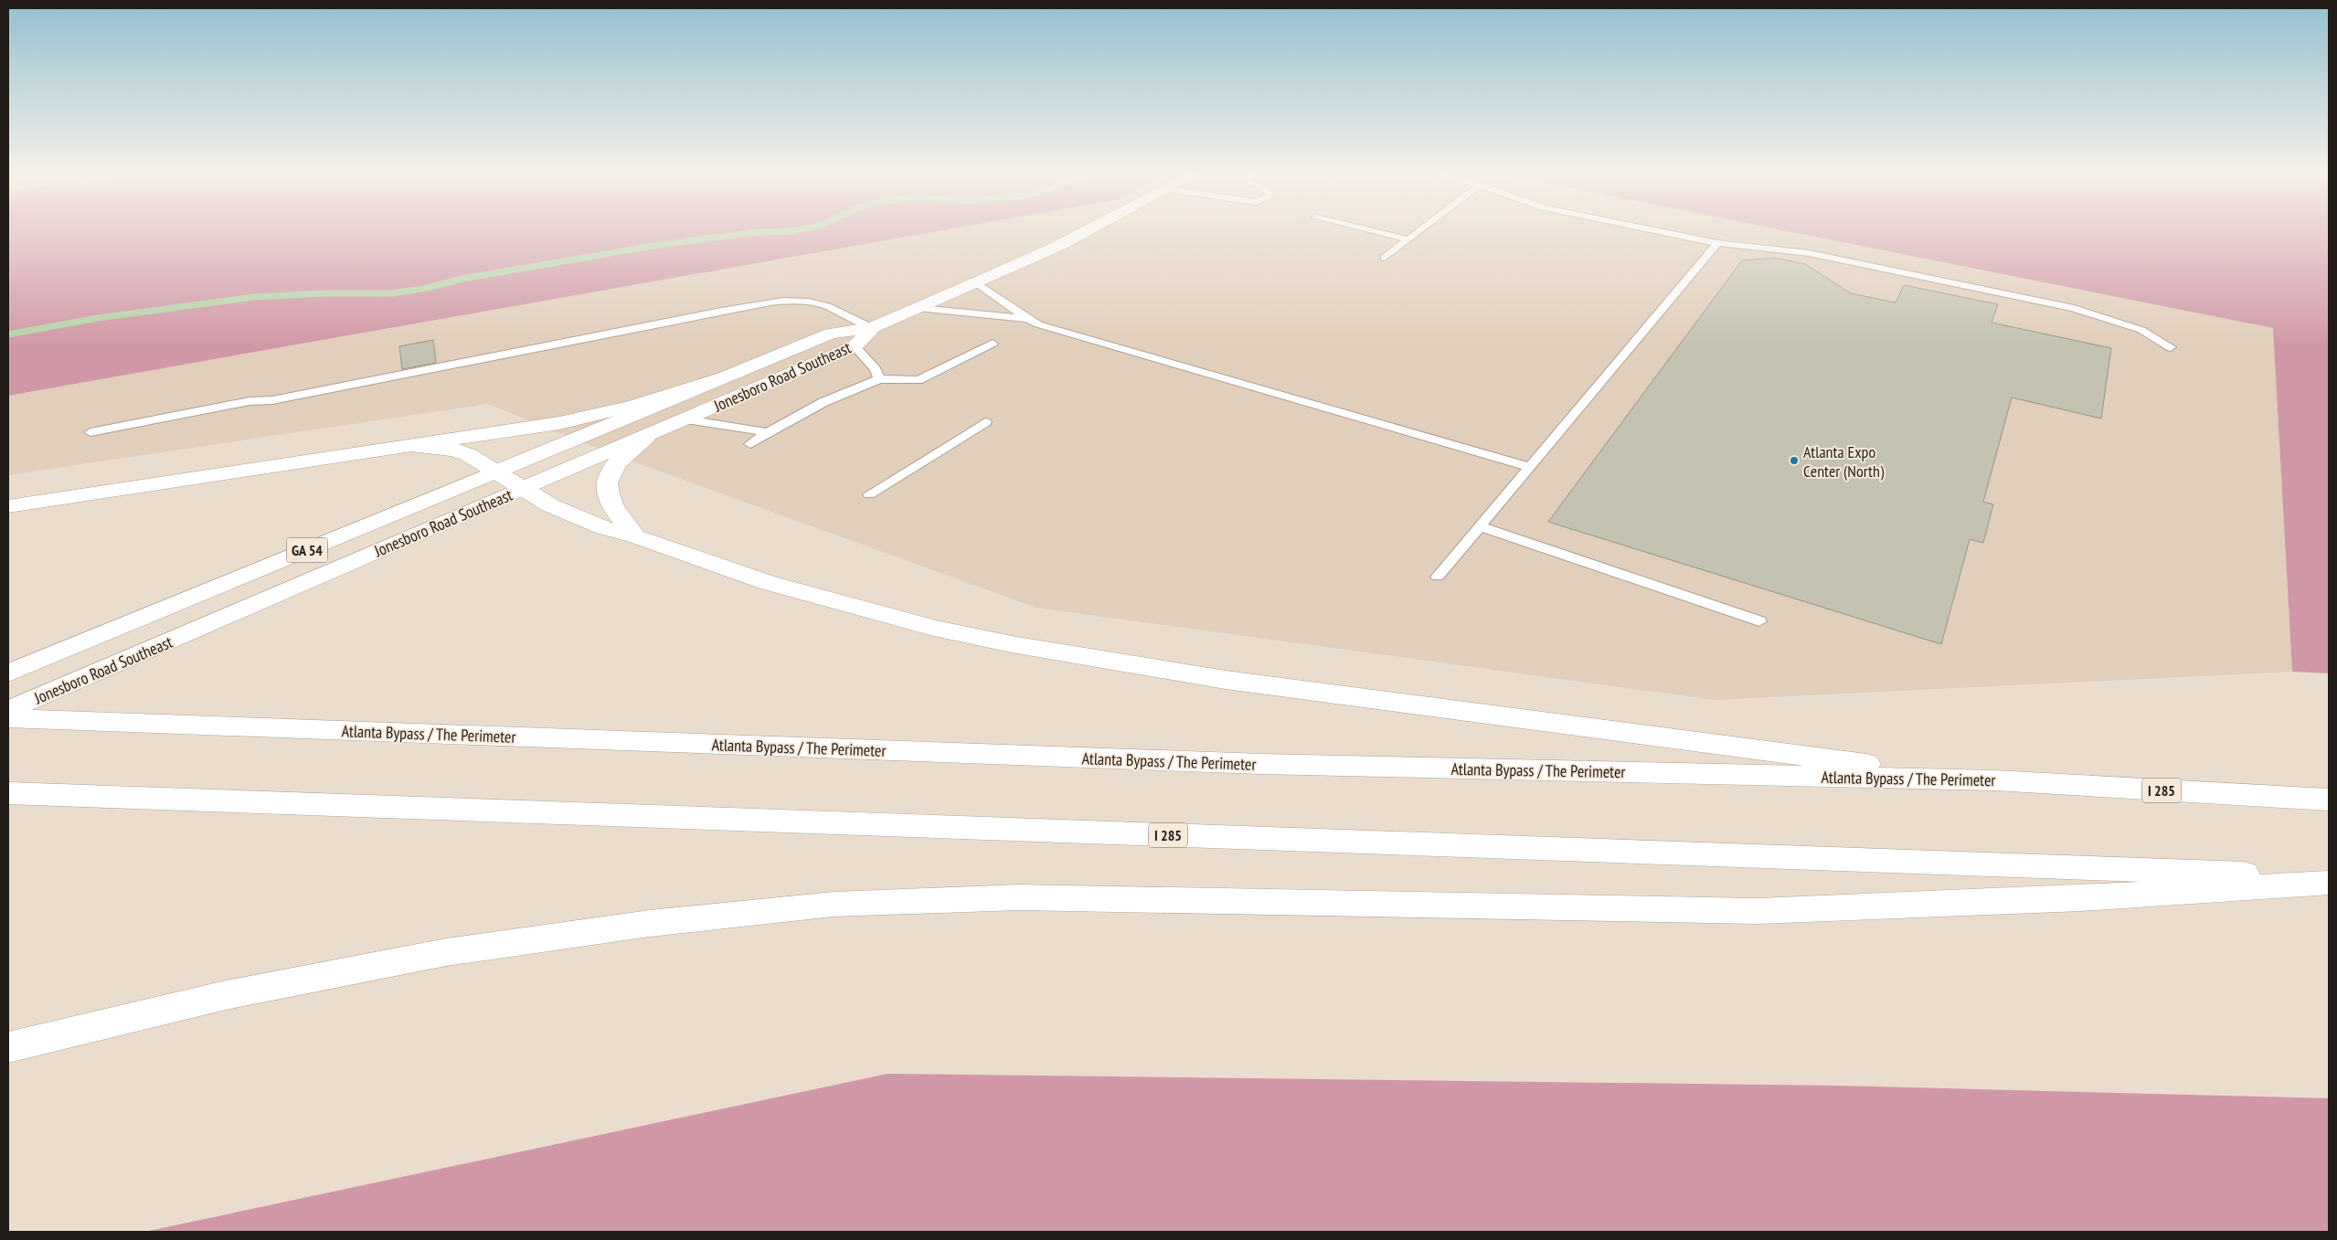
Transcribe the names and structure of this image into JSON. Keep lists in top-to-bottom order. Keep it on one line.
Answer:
{"streets":{"main road":["Jonesboro Road Southeast","GA 54","Atlanta Bypass / The Perimeter","I 285"]},"places":["Atlanta Expo Center (North)"]}
